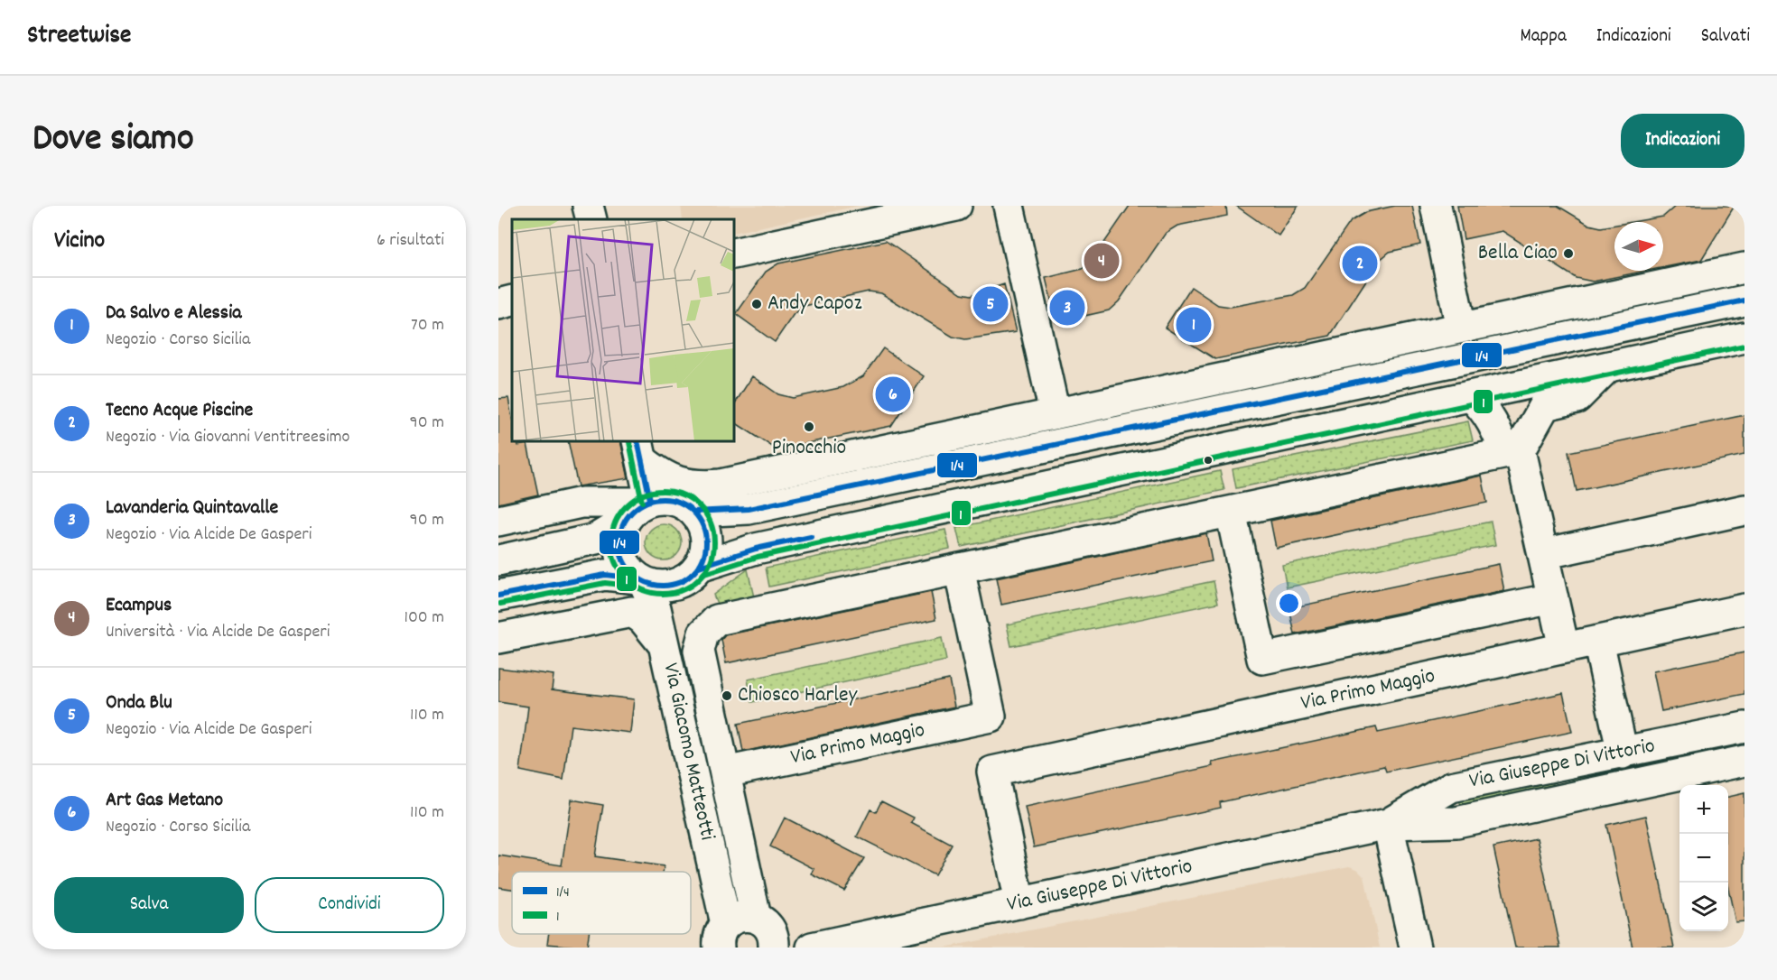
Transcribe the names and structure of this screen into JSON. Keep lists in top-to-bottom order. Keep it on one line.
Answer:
{"streets":{"street":["Via Primo Maggio","Via Giacomo Matteotti","Via Giuseppe Di Vittorio"]},"crossings":[["Via Primo Maggio","Via Giacomo Matteotti"],["Via Primo Maggio","Via Giuseppe Di Vittorio"]],"places":["Bella Ciao","Andy Capoz","Pinocchio","Chiosco Harley"],"lines":["transit line 1/4","transit line 1"],"legend":["1/4","1"],"north":"right","page":{"header":"Streetwise","nav":["Mappa","Indicazioni","Salvati"],"title":"Dove siamo","buttons":["Indicazioni",["Salva","Condividi"]],"heading":["Vicino","6 risultati"],"pins":["4","2","5","3","1","6"],"list":[{"mark":"1","name":"Da Salvo e Alessia","note":"Negozio · Corso Sicilia","value":"70 m"},{"mark":"2","name":"Tecno Acque Piscine","note":"Negozio · Via Giovanni Ventitreesimo","value":"90 m"},{"mark":"3","name":"Lavanderia Quintavalle","note":"Negozio · Via Alcide De Gasperi","value":"90 m"},{"mark":"4","name":"Ecampus","note":"Università · Via Alcide De Gasperi","value":"100 m"},{"mark":"5","name":"Onda Blu","note":"Negozio · Via Alcide De Gasperi","value":"110 m"},{"mark":"6","name":"Art Gas Metano","note":"Negozio · Corso Sicilia","value":"110 m"}],"map_buttons":["+","−"]}}
